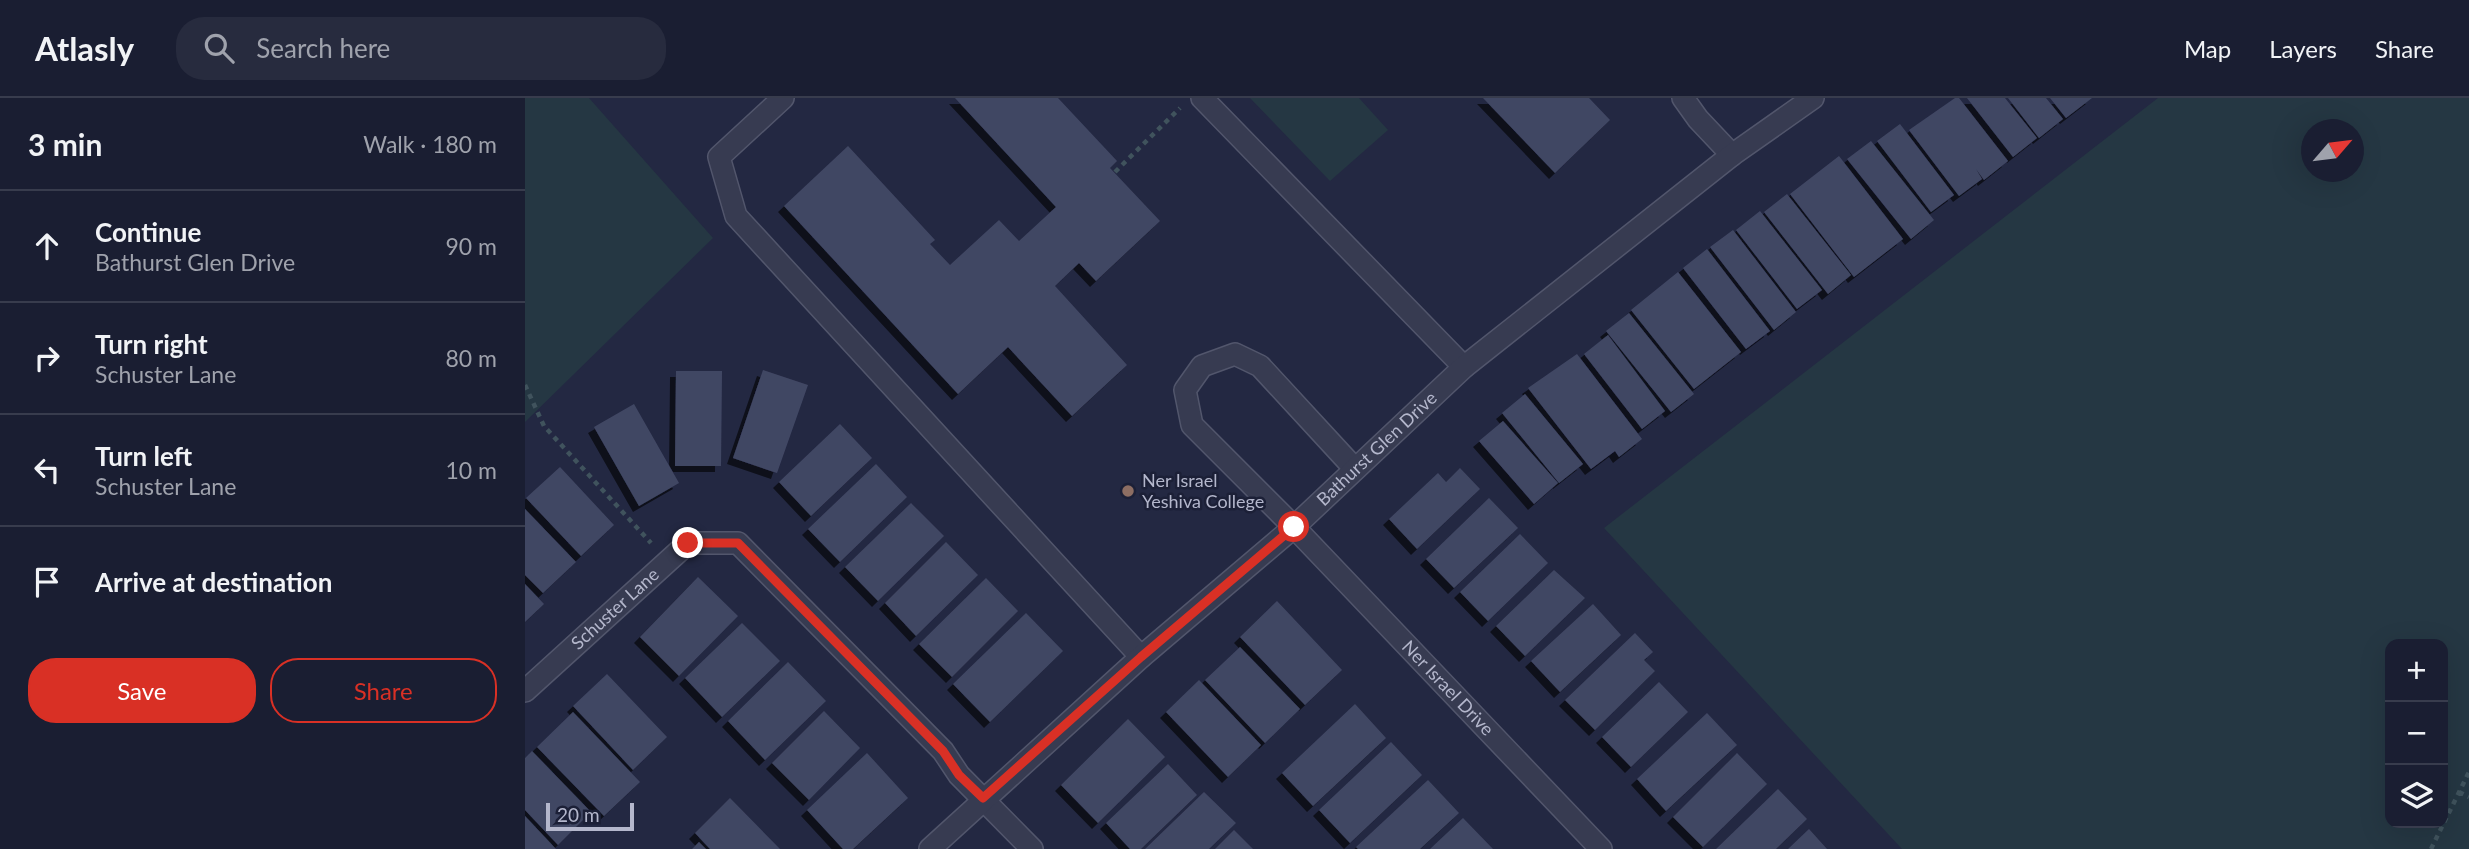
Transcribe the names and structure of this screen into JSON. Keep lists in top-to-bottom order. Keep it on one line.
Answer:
{"streets":{"street":["Bathurst Glen Drive","Schuster Lane","Ner Israel Drive"]},"crossings":[["Bathurst Glen Drive","Schuster Lane"],["Bathurst Glen Drive","Ner Israel Drive"]],"places":["Ner Israel Yeshiva College"],"scale_bar":"20 m","north":"top right","page":{"header":"Atlasly","search":"Search here","nav":["Map","Layers","Share"],"heading":["3 min","Walk · 180 m"],"list":[["Continue","Bathurst Glen Drive","90 m"],["Turn right","Schuster Lane","80 m"],["Turn left","Schuster Lane","10 m"],"Arrive at destination"],"buttons":["Save","Share"],"map_buttons":["+","−"],"scale":"20 m"}}
